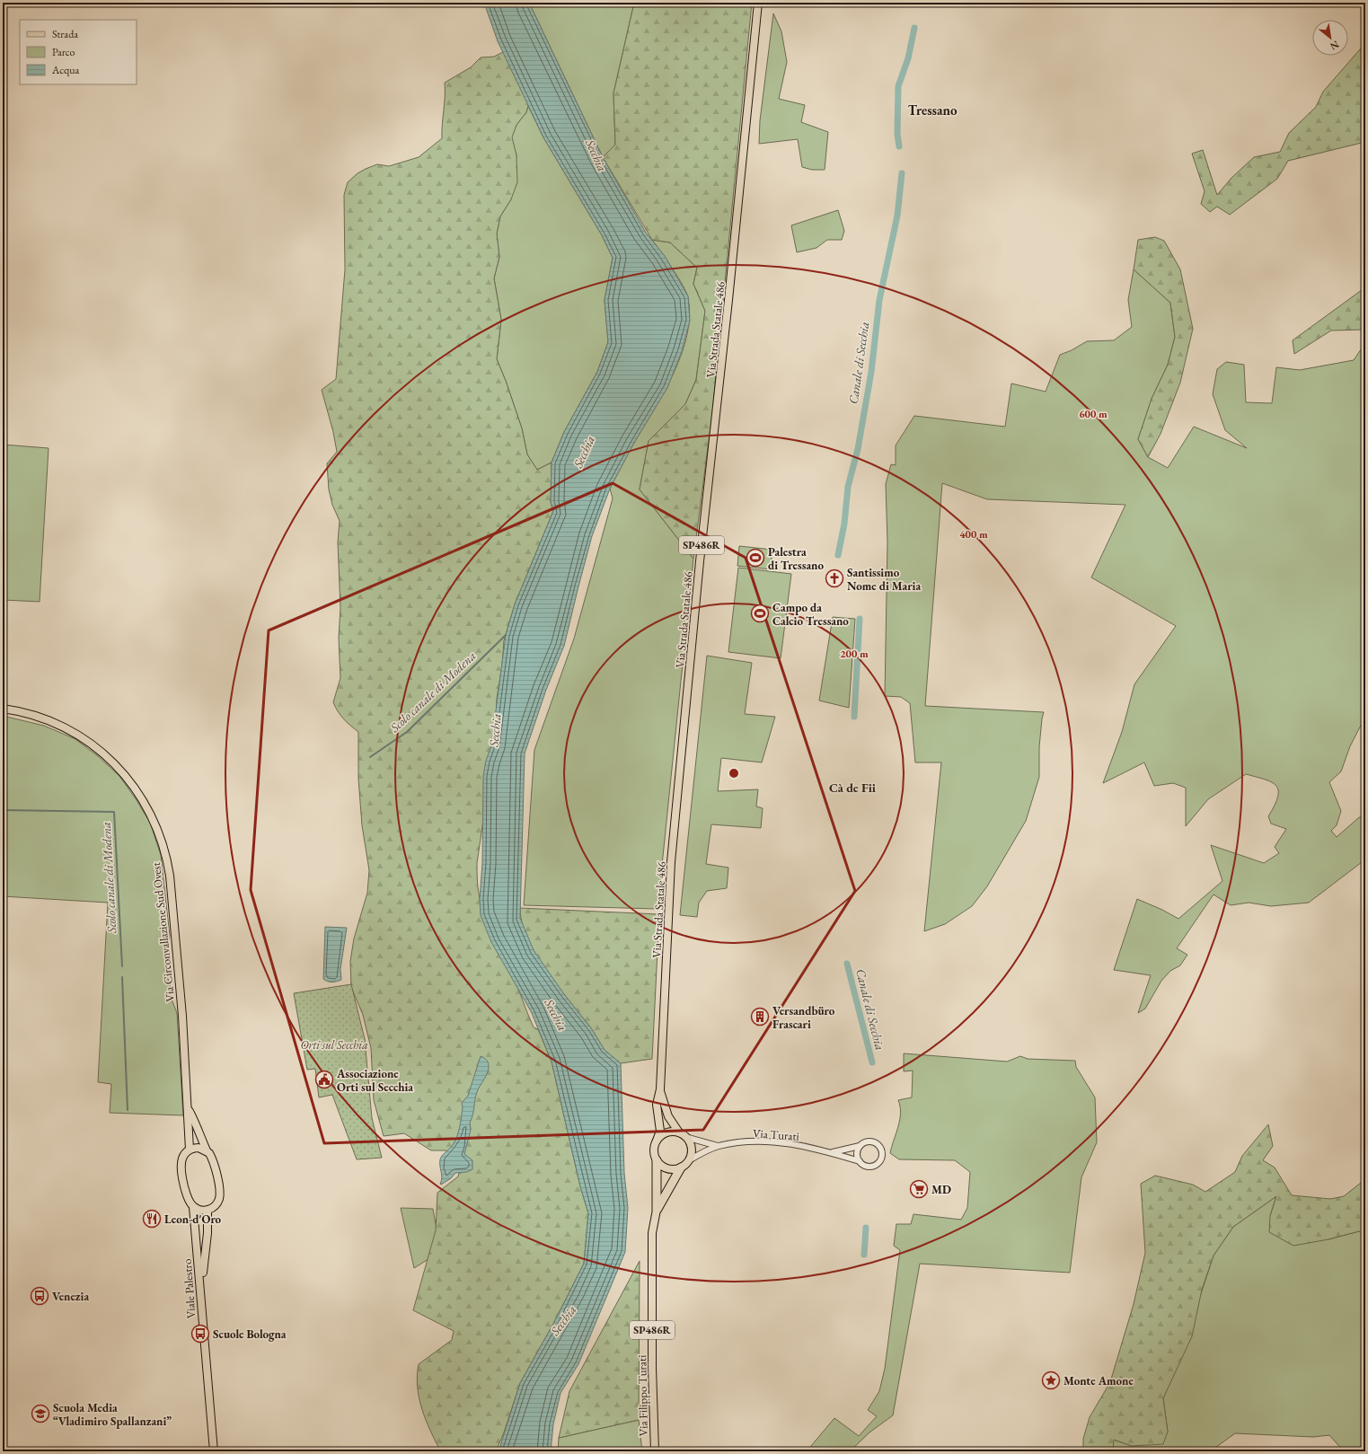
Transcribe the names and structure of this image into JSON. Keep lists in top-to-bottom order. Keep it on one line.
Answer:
{"streets":{"highway":["SP486R"],"main road":["Via Strada Statale 486","Via Circonvallazione Sud Ovest","Viale Palestro","Via Filippo Turati"],"street":["Via Turati"]},"crossings":[["Via Strada Statale 486","SP486R"],["SP486R","Via Filippo Turati"],["Via Circonvallazione Sud Ovest","Viale Palestro"]],"districts":["Tressano","Cà de Fii"],"water":["Secchia","Canale di Secchia","Scolo canale di Modena"],"parks":["Orti sul Secchia"],"places":{"sports":["Palestra di Tressano","Campo da Calcio Tressano"],"church":["Santissimo Nome di Maria"],"building":["Versandbüro Frascari"],"public building":["Associazione Orti sul Secchia"],"supermarket":["MD"],"restaurant":["Leon-d'Oro"],"bus stop":["Venezia","Scuole Bologna"],"place":["Monte Amone"],"school or university":["Scuola Media “Vladimiro Spallanzani”"]},"legend":["Strada","Parco","Acqua"],"north":"bottom right","rings":["600 m","400 m","200 m"]}
